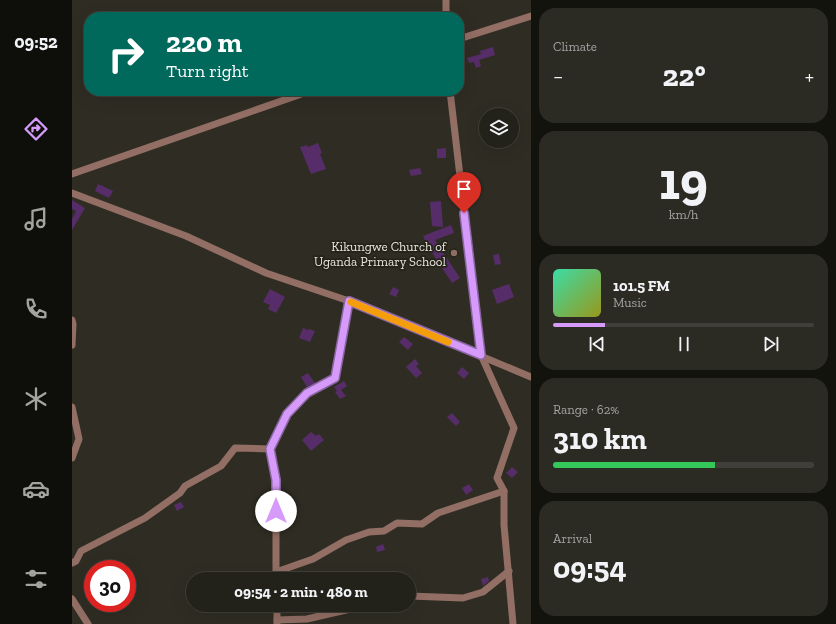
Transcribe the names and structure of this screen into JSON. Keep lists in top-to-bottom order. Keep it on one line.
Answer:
{"places":["Kikungwe Church of Uganda Primary School"],"page":{"tabs":"09:52","tile":["Climate",["19","km/h"],["Range · 62%","310 km"],["Arrival","09:54"]],"turn":["220 m","Turn right"],"heat":["−","22°","+"],"song":["101.5 FM","Music"],"limit":"30","trip":"09:54 · 2 min · 480 m"}}
